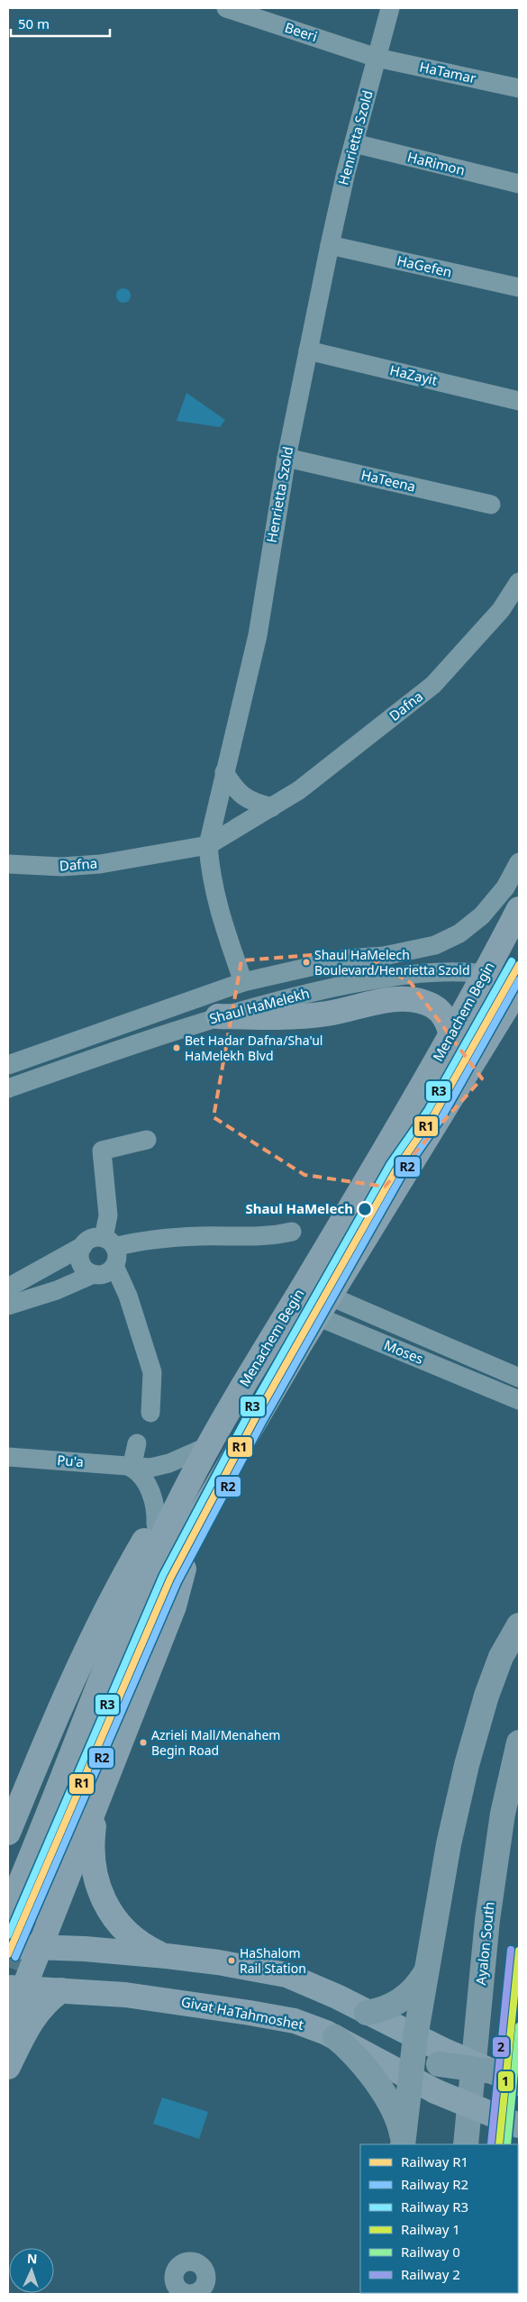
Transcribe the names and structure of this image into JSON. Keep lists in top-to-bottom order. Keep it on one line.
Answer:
{"streets":{"highway":["Ayalon South"],"main road":["Menachem Begin","Givat HaTahmoshet"],"street":["Beeri","HaTamar","Henrietta Szold","HaRimon","HaGefen","HaZayit","HaTeena","Dafna","Shaul HaMelekh","Moses","Pu'a"]},"crossings":[["Beeri","HaTamar"],["Beeri","Henrietta Szold"],["HaTamar","Henrietta Szold"],["Henrietta Szold","HaRimon"],["Henrietta Szold","HaGefen"],["Henrietta Szold","HaZayit"],["Henrietta Szold","HaTeena"],["Henrietta Szold","Dafna"],["Henrietta Szold","Shaul HaMelekh"],["Shaul HaMelekh","Menachem Begin"],["Menachem Begin","Moses"],["Menachem Begin","Pu'a"]],"places":["Shaul HaMelech Boulevard/Henrietta Szold","Bet Hadar Dafna/Sha'ul HaMelekh Blvd","Shaul HaMelech","Azrieli Mall/Menahem Begin Road","HaShalom Rail Station"],"lines":["rail line R3","rail line R1","rail line R2","rail line 2","rail line 1","rail line 0"],"legend":["Railway R1","Railway R2","Railway R3","Railway 1","Railway 0","Railway 2"],"scale_bar":"50 m","north":"top"}
